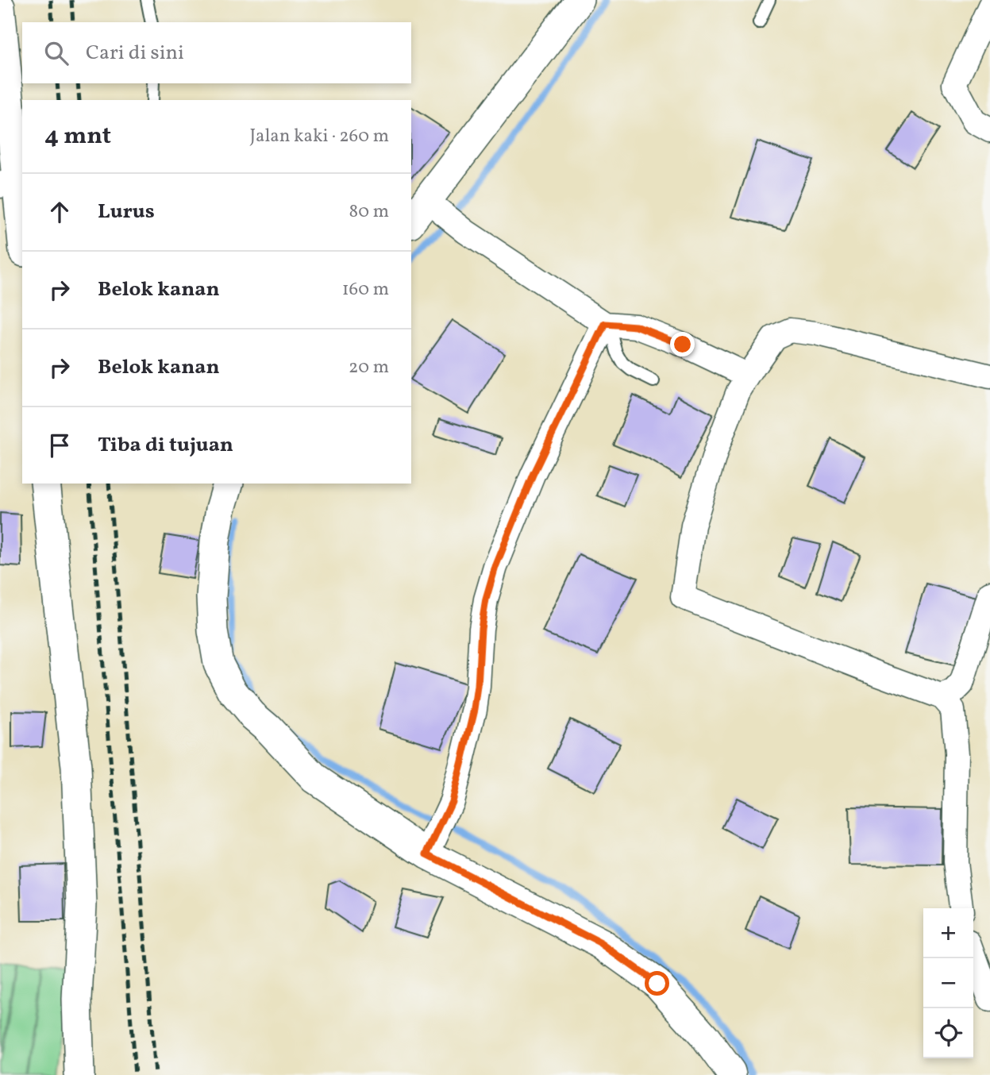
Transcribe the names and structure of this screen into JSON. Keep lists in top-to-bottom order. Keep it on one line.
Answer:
{"page":{"search":"Cari di sini","heading":["4 mnt","Jalan kaki · 260 m"],"list":[["Lurus","80 m"],["Belok kanan","160 m"],["Belok kanan","20 m"],"Tiba di tujuan"],"map_buttons":["+","−"]}}
